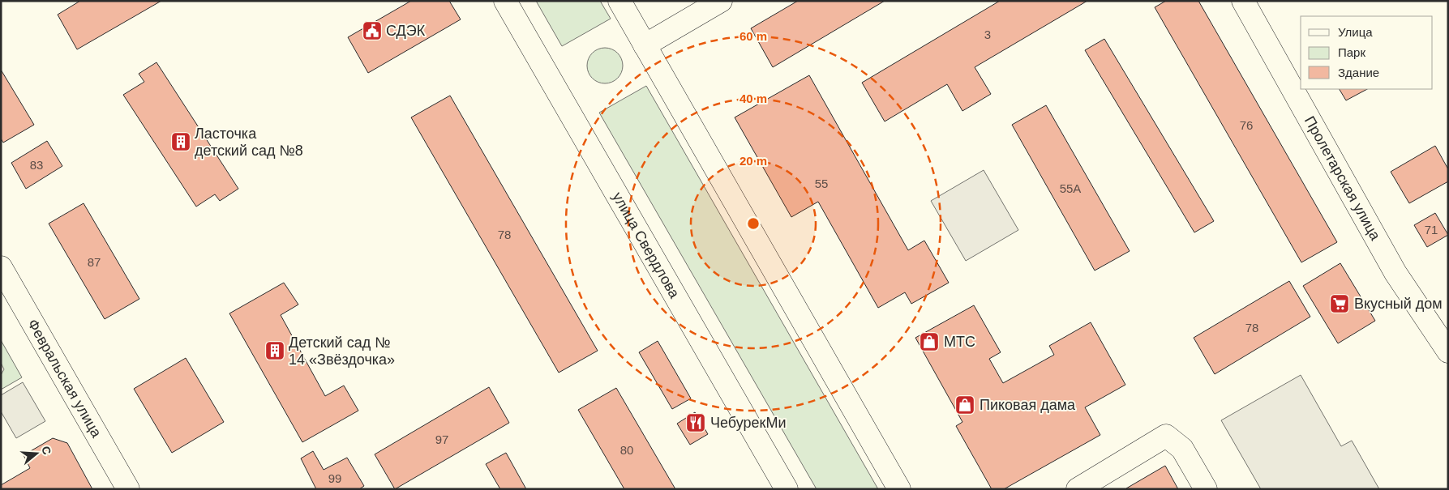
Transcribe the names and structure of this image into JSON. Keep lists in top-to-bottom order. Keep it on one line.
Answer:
{"streets":{"main road":["Пролетарская улица","улица Свердлова","Февральская улица"]},"places":{"public building":["СДЭК"],"building":["Ласточка детский сад №8","Детский сад № 14 «Звёздочка»"],"supermarket":["Вкусный дом"],"shop":["МТС","Пиковая дама"],"restaurant":["ЧебурекМи"]},"house_numbers":["3","76","83","55","55А","71","78","87","78","97","80","99"],"legend":["Улица","Парк","Здание"],"north":"right","rings":["60 m","40 m","20 m"]}
